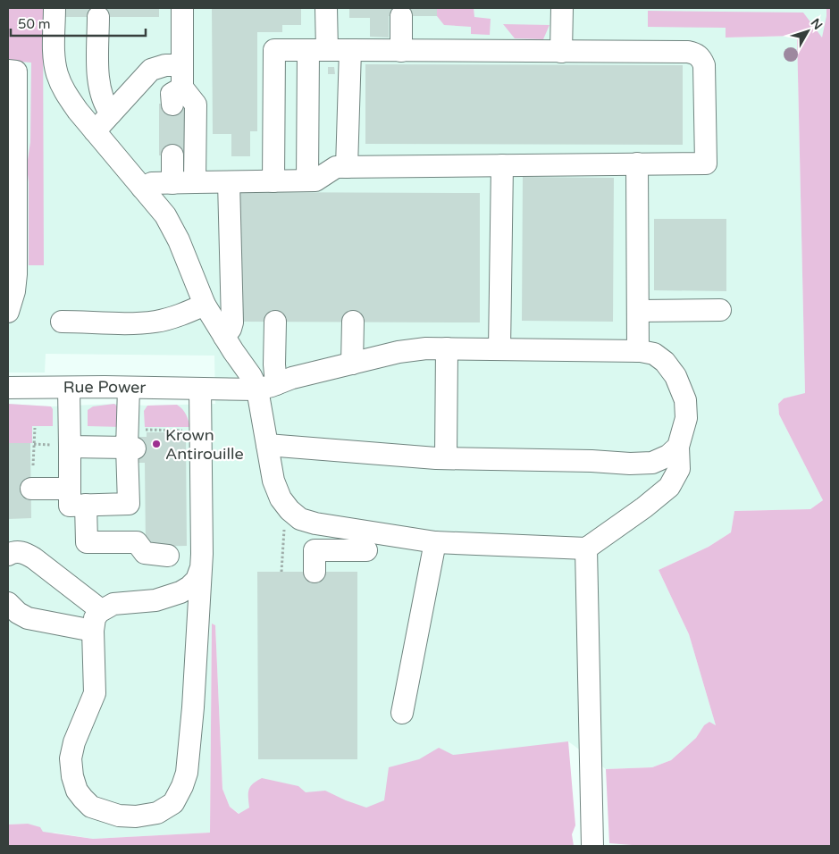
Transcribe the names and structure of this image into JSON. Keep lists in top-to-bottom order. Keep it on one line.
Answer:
{"streets":{"street":["Rue Power"]},"places":["Krown Antirouille"],"scale_bar":"50 m","north":"top right"}
